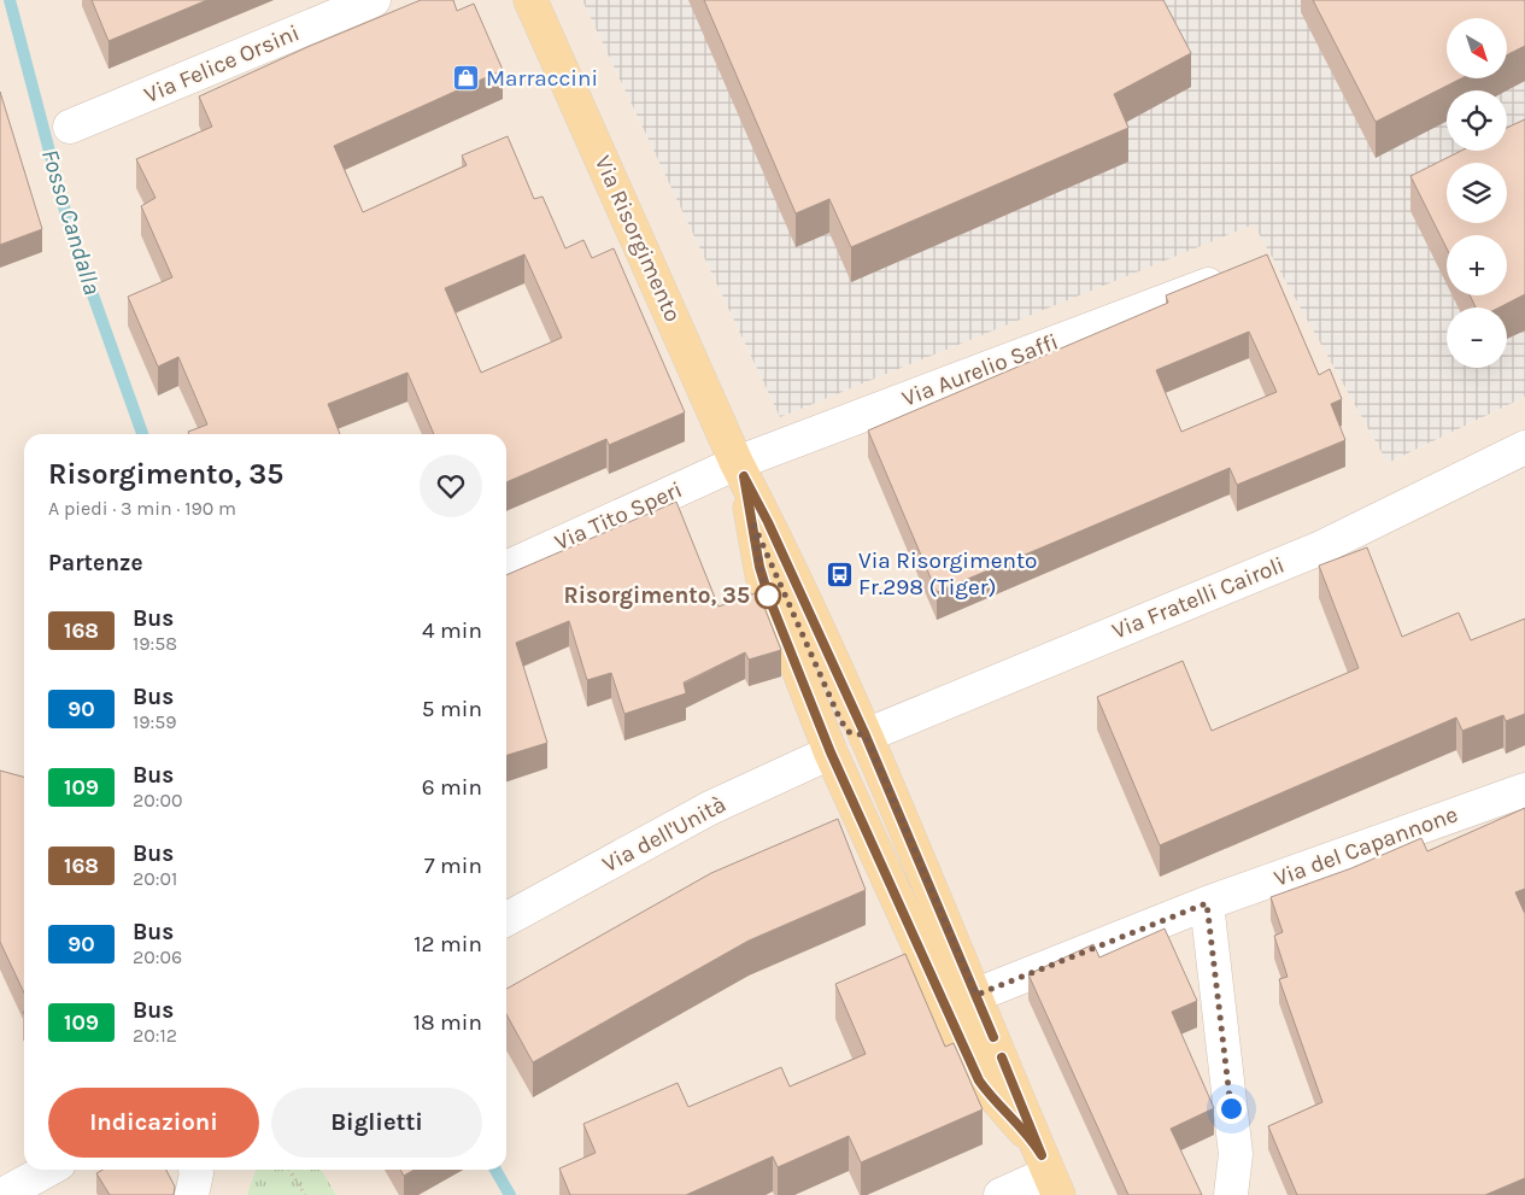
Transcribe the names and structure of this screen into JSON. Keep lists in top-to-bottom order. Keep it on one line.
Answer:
{"streets":{"main road":["Via Risorgimento"],"street":["Via Felice Orsini","Via Aurelio Saffi","Via Tito Speri","Via Fratelli Cairoli","Via dell'Unità","Via del Capannone"]},"crossings":[["Via Risorgimento","Via Aurelio Saffi"],["Via Risorgimento","Via Tito Speri"],["Via Risorgimento","Via Fratelli Cairoli"],["Via Risorgimento","Via dell'Unità"],["Via Risorgimento","Via del Capannone"],["Via Aurelio Saffi","Via Tito Speri"]],"water":["Fosso Candalla"],"places":{"shop":["Marraccini"],"bus stop":["Via Risorgimento Fr.298 (Tiger)"],"other":["Risorgimento, 35"]},"lines":["bus line 168"],"north":"bottom right","page":{"map_buttons":["+","−"],"heading":[["Risorgimento, 35","A piedi · 3 min · 190 m"],"Partenze"],"list":[{"mark":"168","name":"Bus","note":"19:58","value":"4 min"},{"mark":"90","name":"Bus","note":"19:59","value":"5 min"},{"mark":"109","name":"Bus","note":"20:00","value":"6 min"},{"mark":"168","name":"Bus","note":"20:01","value":"7 min"},{"mark":"90","name":"Bus","note":"20:06","value":"12 min"},{"mark":"109","name":"Bus","note":"20:12","value":"18 min"}],"buttons":["Indicazioni","Biglietti"]}}
